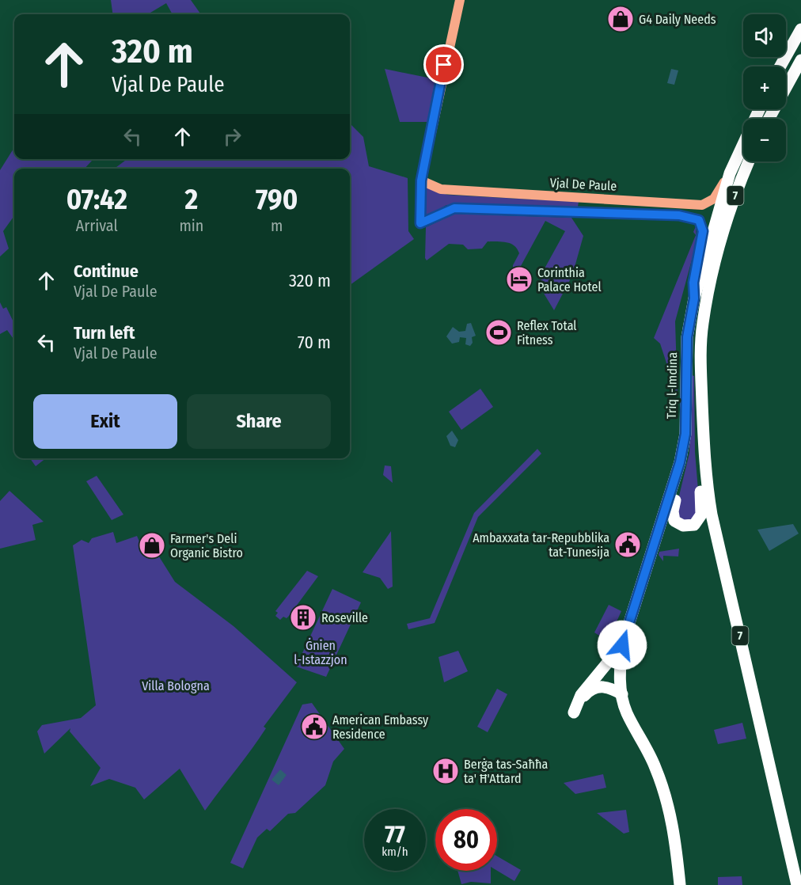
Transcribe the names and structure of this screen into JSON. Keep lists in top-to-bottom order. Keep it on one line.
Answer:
{"streets":{"highway":["7","Triq l-Imdina"],"main road":["Vjal De Paule"]},"crossings":[["Vjal De Paule","Triq l-Imdina"]],"parks":["Ġnien l-Istazzjon","Villa Bologna"],"places":{"shop":["G4 Daily Needs","Farmer's Deli Organic Bistro"],"hotel":["Corinthia Palace Hotel"],"sports":["Reflex Total Fitness"],"public building":["Ambaxxata tar-Repubblika tat-Tunesija","American Embassy Residence"],"building":["Roseville"],"hospital":["Berġa tas-Saħħa ta' Ħ'Attard"]},"page":{"map_buttons":["+","−"],"turn":["320 m","Vjal De Paule"],"eta":["07:42","Arrival","2","min","790","m"],"list":[{"name":"Continue","note":"Vjal De Paule","value":"320 m"},{"name":"Turn left","note":"Vjal De Paule","value":"70 m"}],"buttons":["Exit","Share"],"speed":"77 km/h","limit":"80"}}
